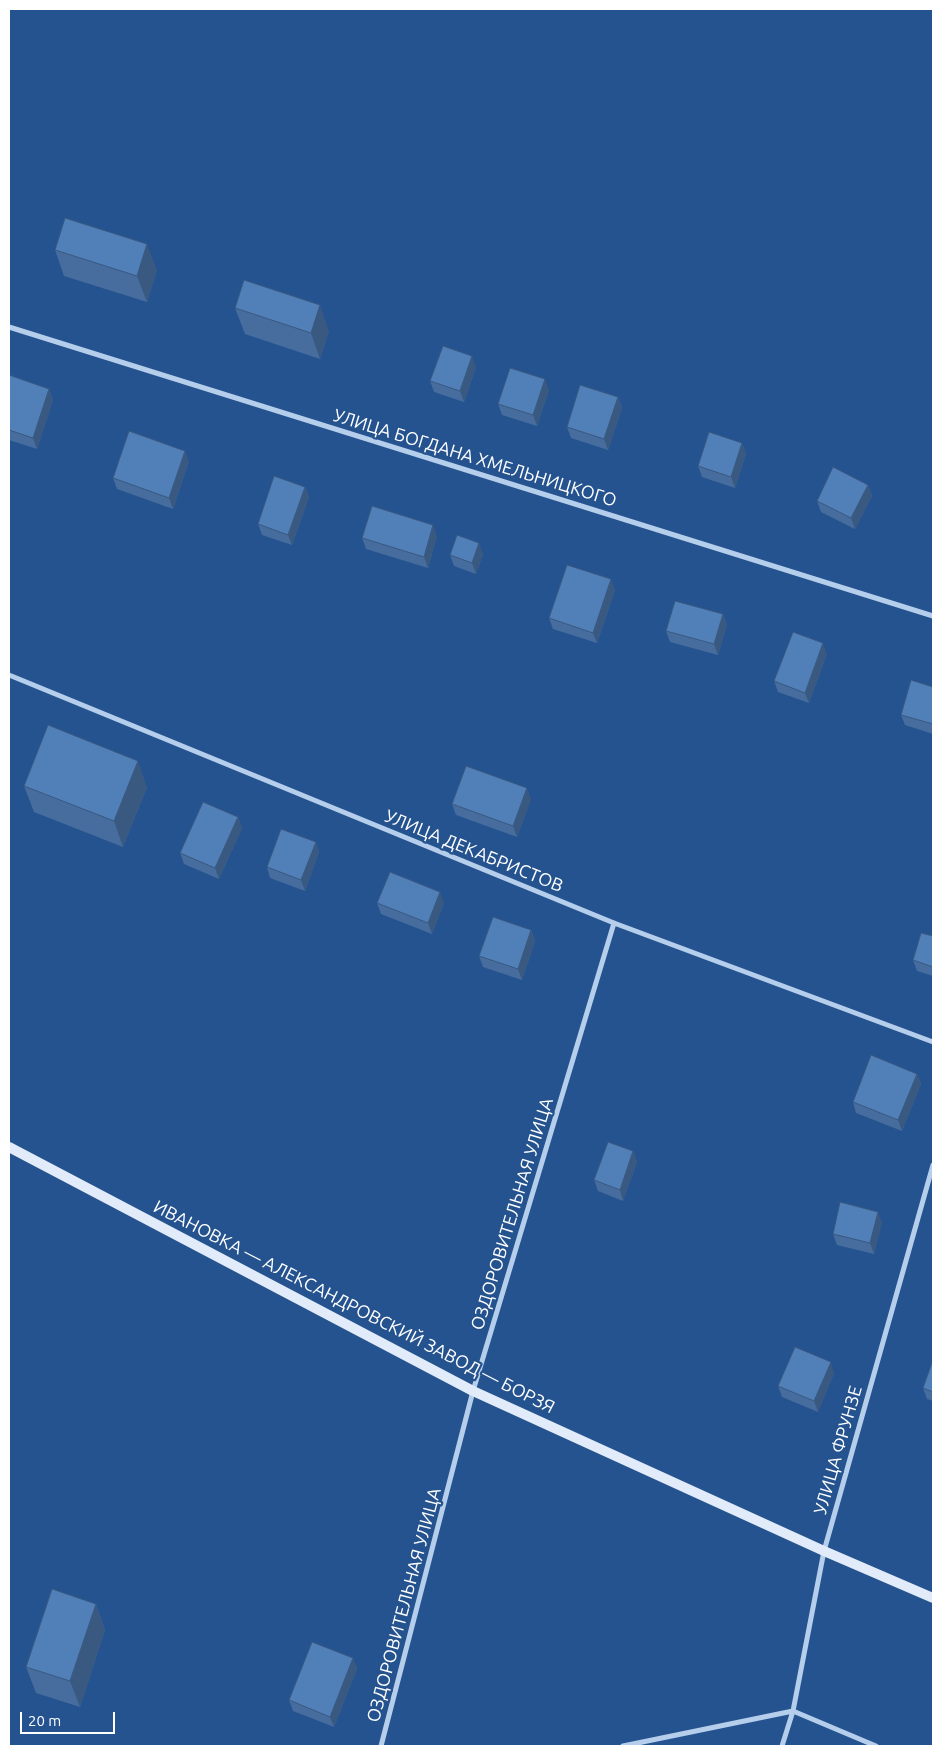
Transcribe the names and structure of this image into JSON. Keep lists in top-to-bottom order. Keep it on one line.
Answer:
{"streets":{"main road":["ИВАНОВКА — АЛЕКСАНДРОВСКИЙ ЗАВОД — БОРЗЯ"],"street":["УЛИЦА БОГДАНА ХМЕЛЬНИЦКОГО","УЛИЦА ДЕКАБРИСТОВ","ОЗДОРОВИТЕЛЬНАЯ УЛИЦА","УЛИЦА ФРУНЗЕ"]},"crossings":[["УЛИЦА ДЕКАБРИСТОВ","ОЗДОРОВИТЕЛЬНАЯ УЛИЦА"],["ОЗДОРОВИТЕЛЬНАЯ УЛИЦА","ИВАНОВКА — АЛЕКСАНДРОВСКИЙ ЗАВОД — БОРЗЯ"],["ИВАНОВКА — АЛЕКСАНДРОВСКИЙ ЗАВОД — БОРЗЯ","УЛИЦА ФРУНЗЕ"]],"scale_bar":"20 m"}
